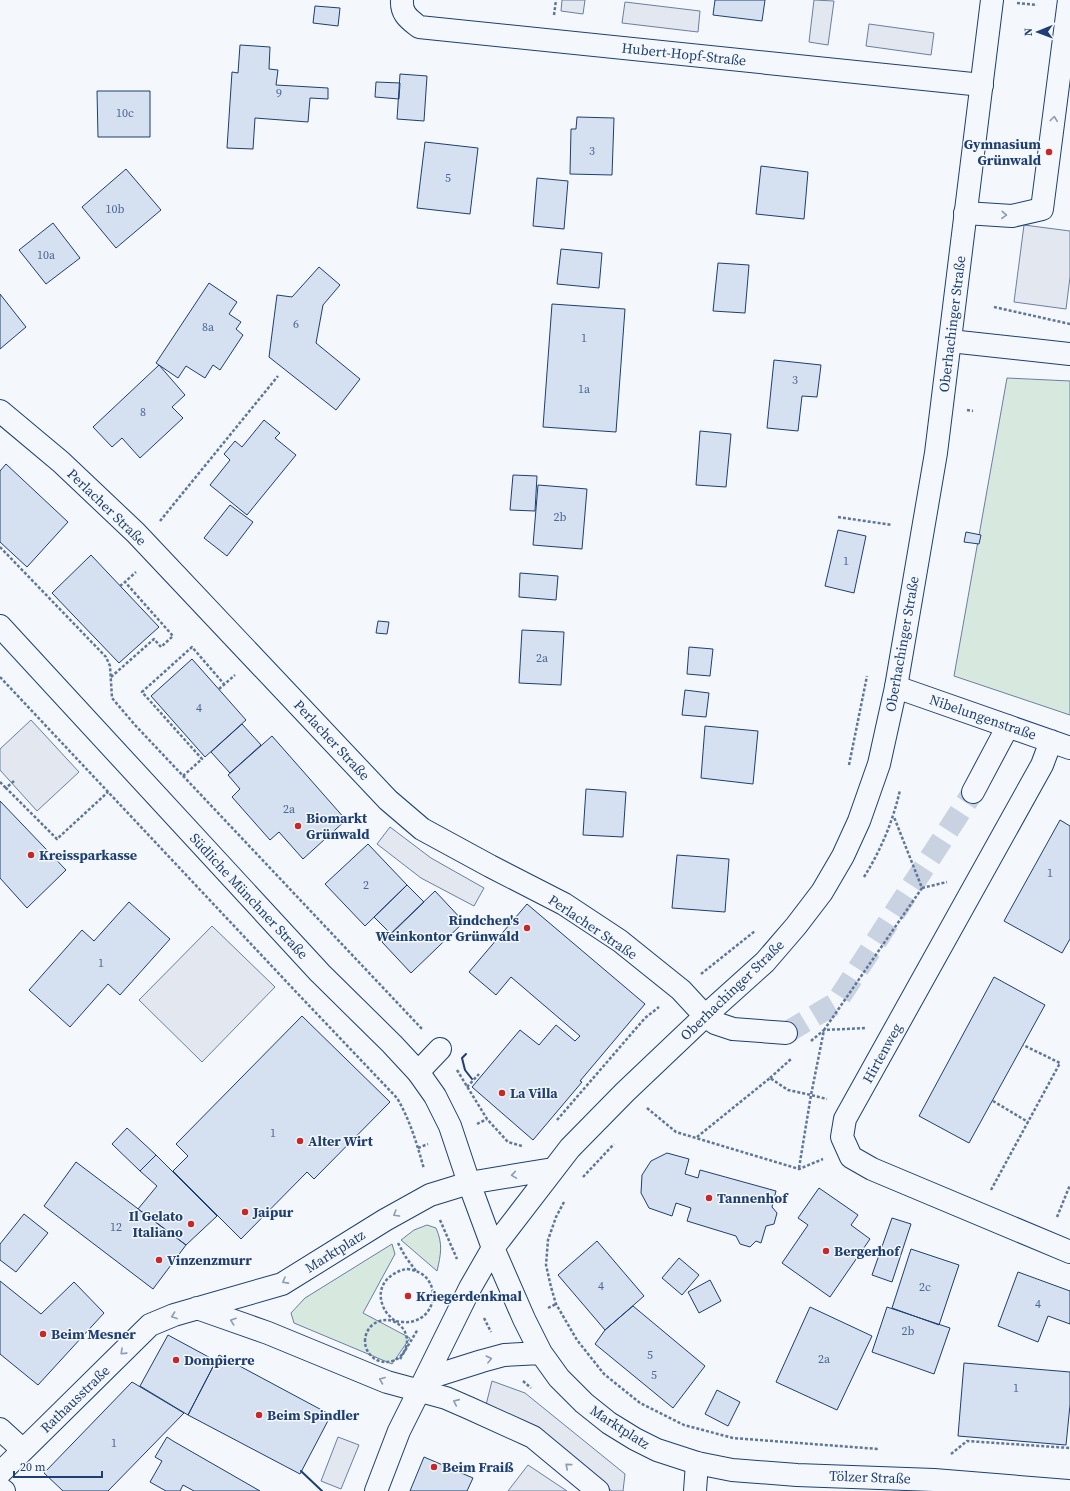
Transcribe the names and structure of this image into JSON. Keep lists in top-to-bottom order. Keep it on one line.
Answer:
{"streets":{"street":["Hubert-Hopf-Straße","Oberhachinger Straße","Perlacher Straße","Nibelungenstraße","Südliche Münchner Straße","Hirtenweg","Marktplatz","Rathausstraße","Tölzer Straße"]},"crossings":[["Hubert-Hopf-Straße","Oberhachinger Straße"],["Oberhachinger Straße","Perlacher Straße"],["Oberhachinger Straße","Nibelungenstraße"],["Oberhachinger Straße","Marktplatz"],["Nibelungenstraße","Hirtenweg"],["Südliche Münchner Straße","Marktplatz"],["Marktplatz","Rathausstraße"],["Marktplatz","Tölzer Straße"]],"one_way":["Rathausstraße"],"places":["Gymnasium Grünwald","Biomarkt Grünwald","Kreissparkasse","Rindchen's Weinkontor Grünwald","La Villa","Alter Wirt","Tannenhof","Jaipur","Il Gelato Italiano","Bergerhof","Vinzenzmurr","Kriegerdenkmal","Beim Mesner","Dompierre","Beim Spindler","Beim Fraiß"],"house_numbers":["9","10c","3","5","10b","10a","6","8a","1","3","1a","8","2b","1","2a","4","2a","1","2","1","1","12","4","2c","4","2b","5","2a","5","1","1"],"scale_bar":"20 m","north":"left"}
